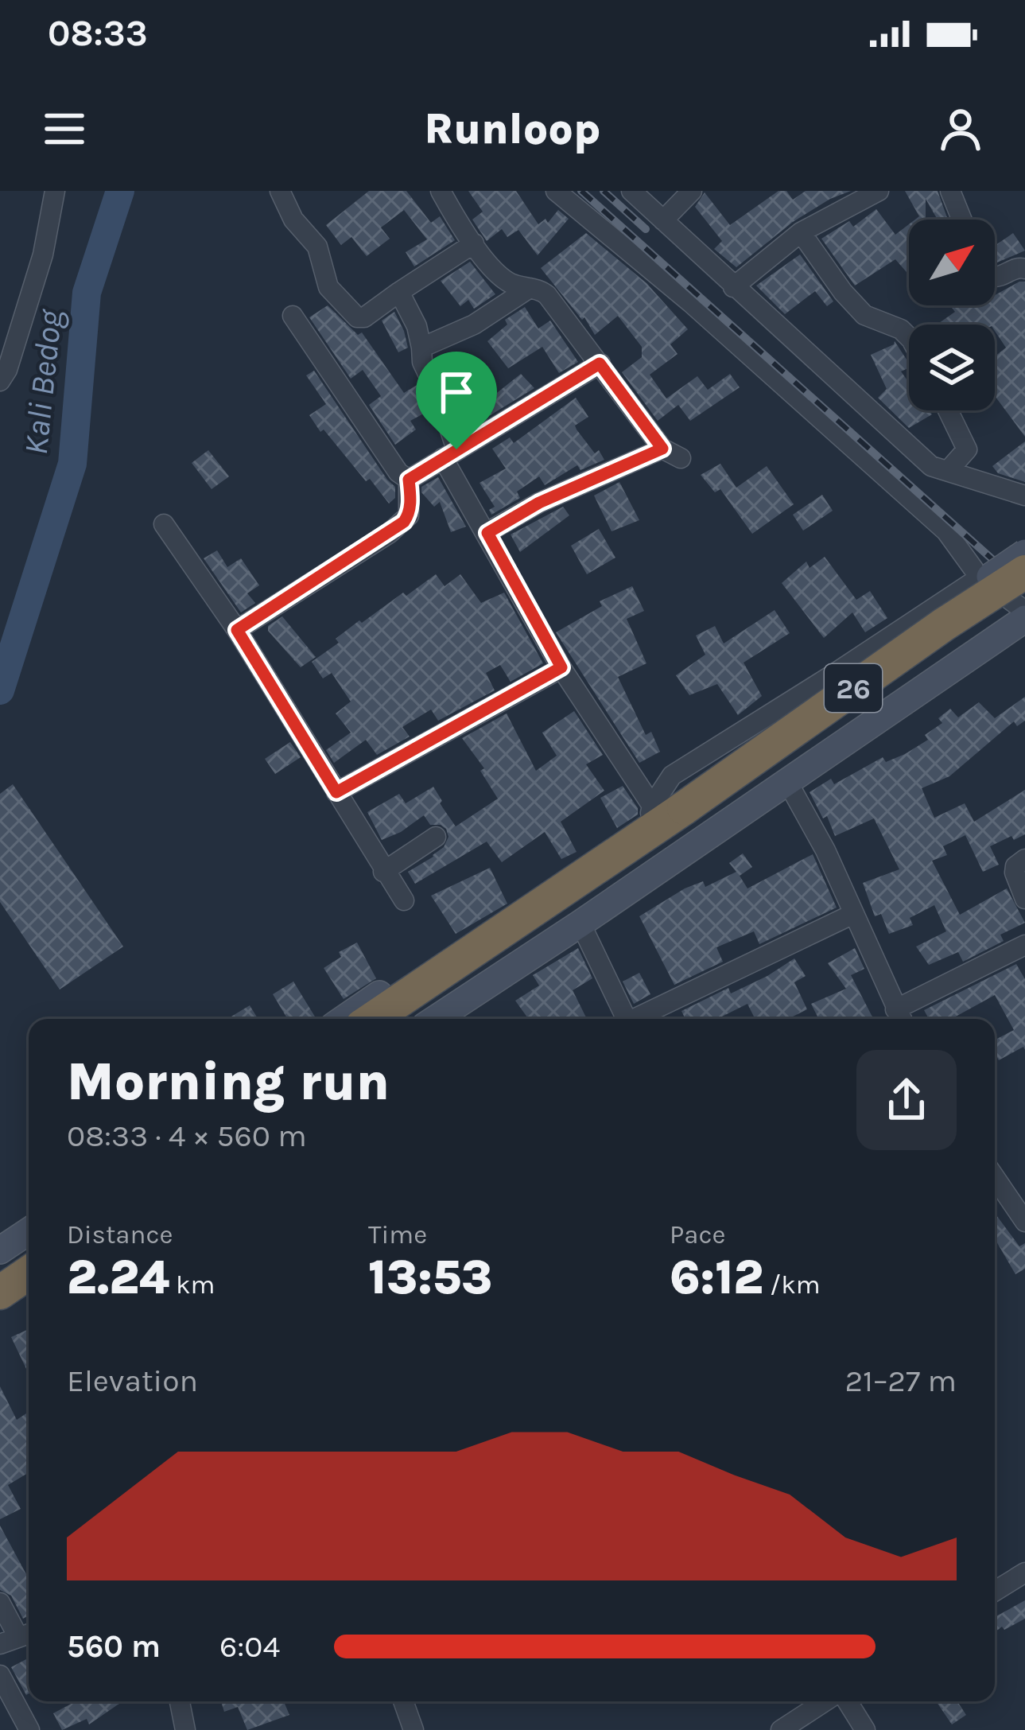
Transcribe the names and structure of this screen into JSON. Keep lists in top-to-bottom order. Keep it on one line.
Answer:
{"streets":{"highway":["26"]},"water":["Kali Bedog"],"north":"top right","page":{"status":"08:33","header":"Runloop","heading":["Morning run","08:33 · 4 × 560 m"],"stats":[["Distance","2.24 km"],["Time","13:53"],["Pace","6:12 /km"]],"chart":["Elevation","21–27 m"],"list":[{"name":"560 m","note":"6:04"}]}}
